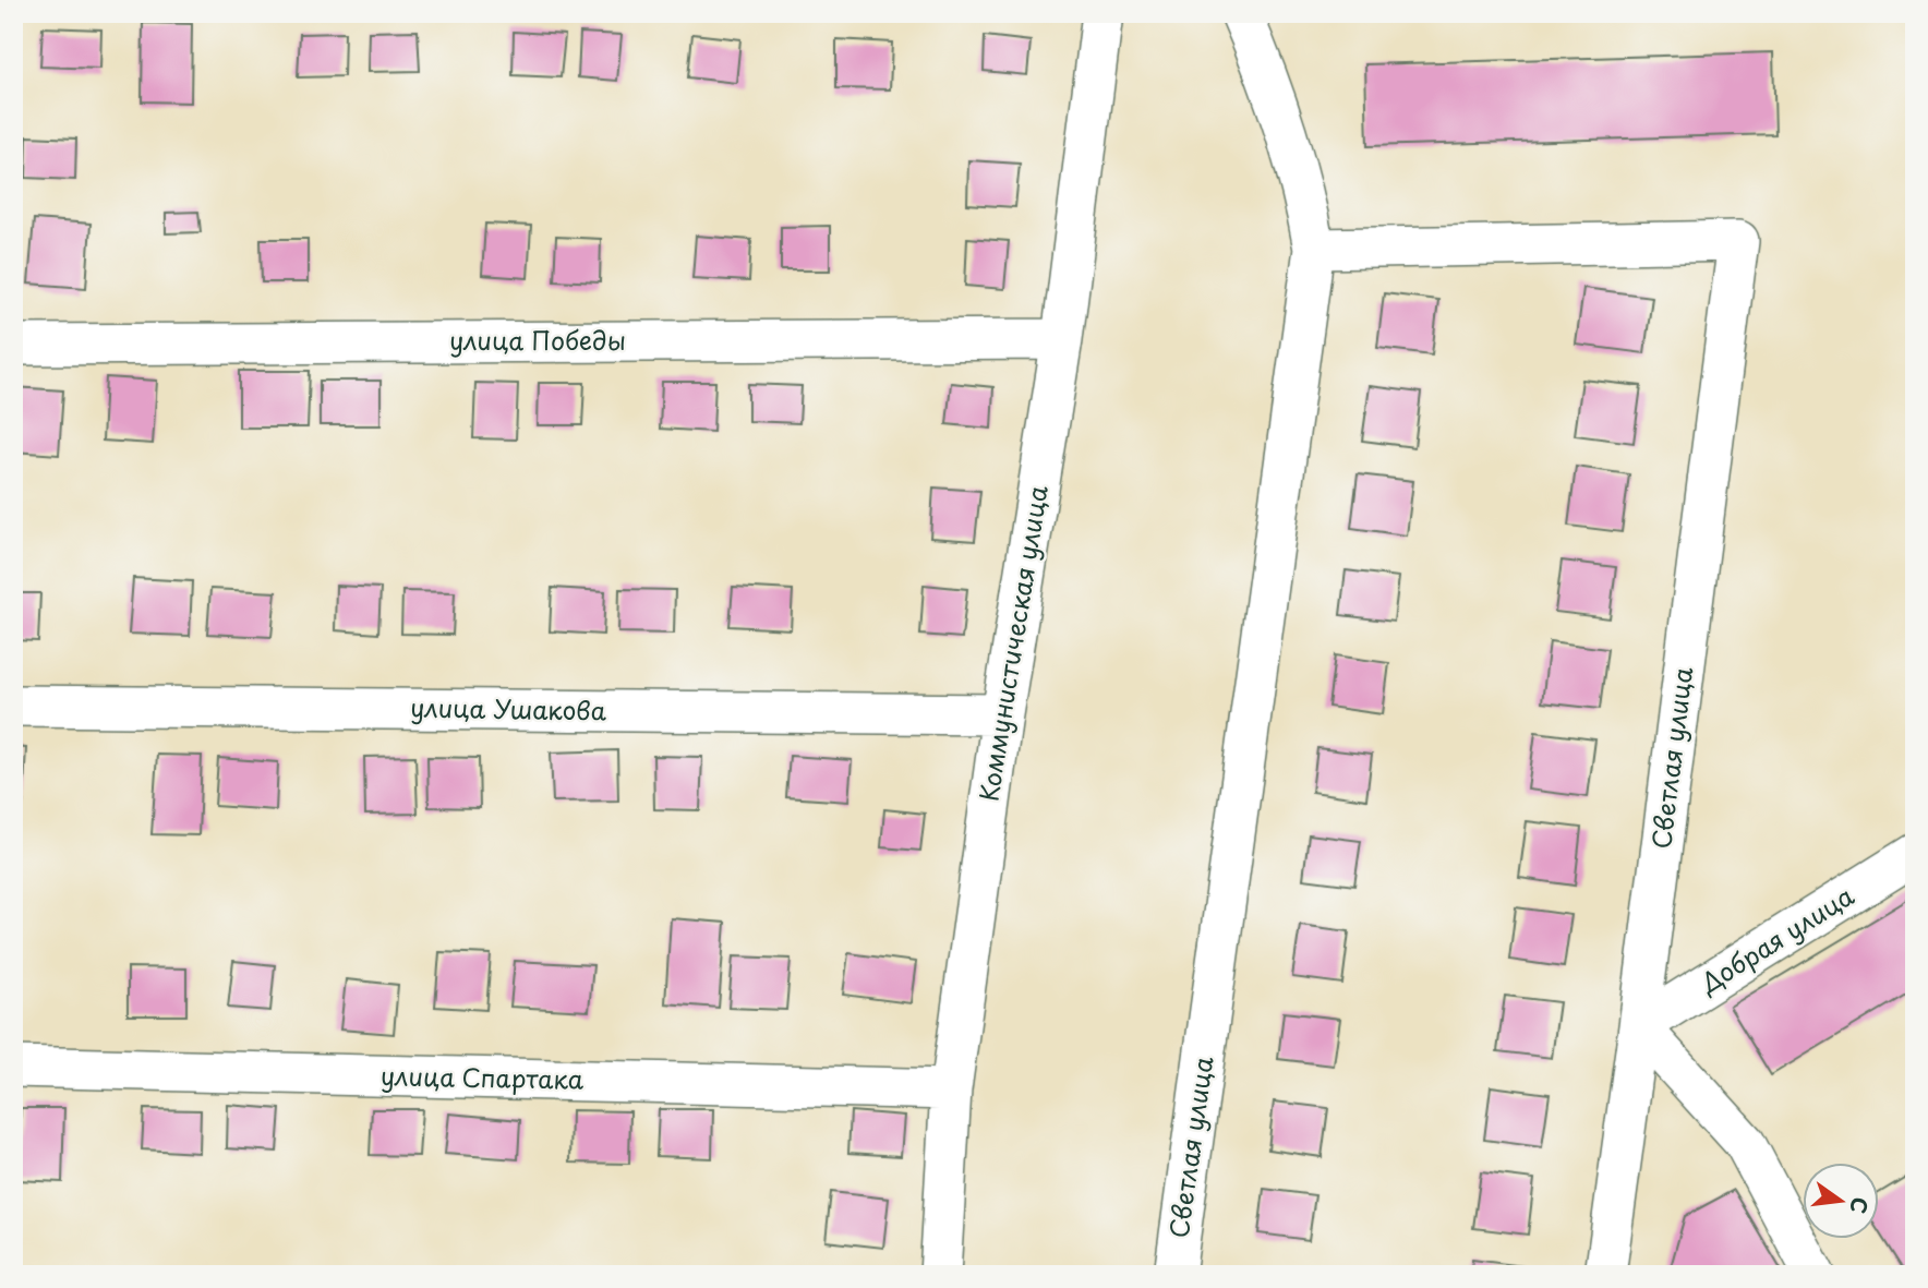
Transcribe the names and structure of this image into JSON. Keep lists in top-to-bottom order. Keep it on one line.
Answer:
{"streets":{"street":["улица Победы","Коммунистическая улица","улица Ушакова","Светлая улица","Добрая улица","улица Спартака"]},"crossings":[["улица Победы","Коммунистическая улица"],["Коммунистическая улица","улица Ушакова"],["Коммунистическая улица","улица Спартака"],["Светлая улица","Добрая улица"]],"north":"right"}
